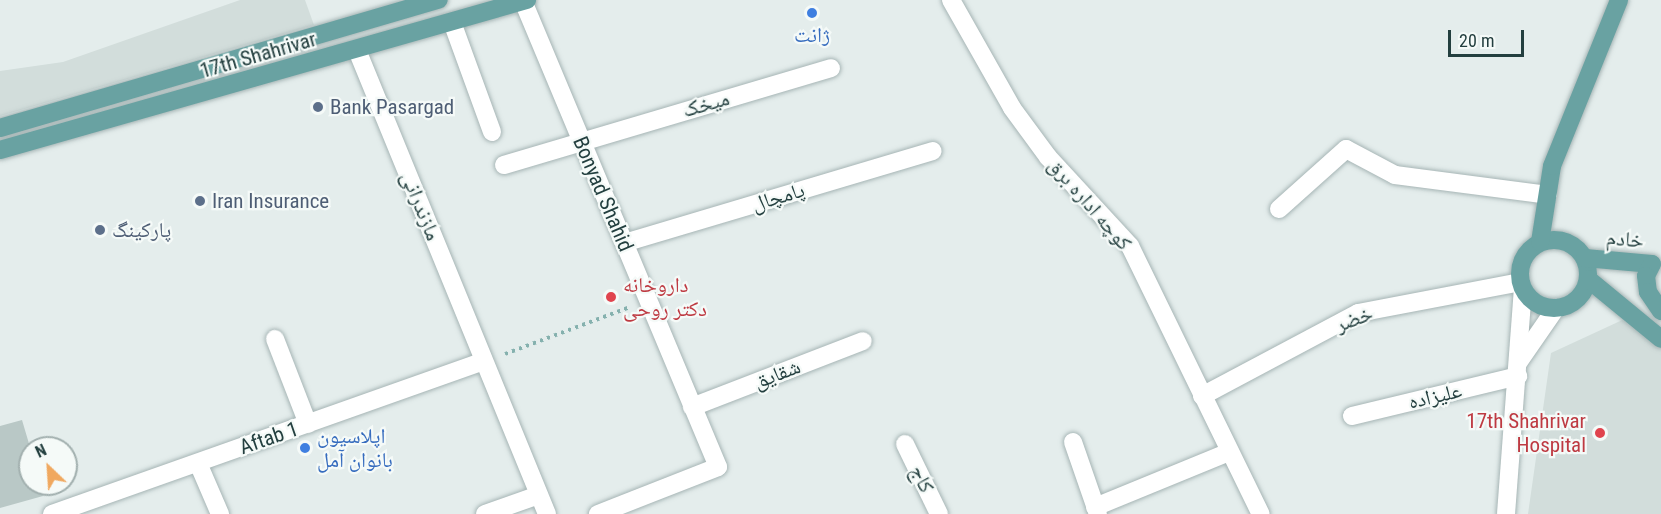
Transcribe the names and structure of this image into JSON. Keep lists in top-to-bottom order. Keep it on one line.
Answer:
{"streets":{"main road":["17th Shahrivar","خادم"],"street":["میخک","Bonyad Shahid","پامچال","کوچه اداره برق","مازندرانی","خضر","شقایق","علیزاده","Aftab 1","کاج"]},"crossings":[["17th Shahrivar","Bonyad Shahid"],["17th Shahrivar","مازندرانی"],["میخک","Bonyad Shahid"],["Bonyad Shahid","پامچال"],["Bonyad Shahid","شقایق"],["کوچه اداره برق","خضر"],["مازندرانی","Aftab 1"],["خادم","خضر"]],"places":["ژانت","Bank Pasargad","Iran Insurance","پارکینگ","داروخانه دکتر روحی","17th Shahrivar Hospital","اپلاسیون بانوان آمل"],"scale_bar":"20 m","north":"top left"}
